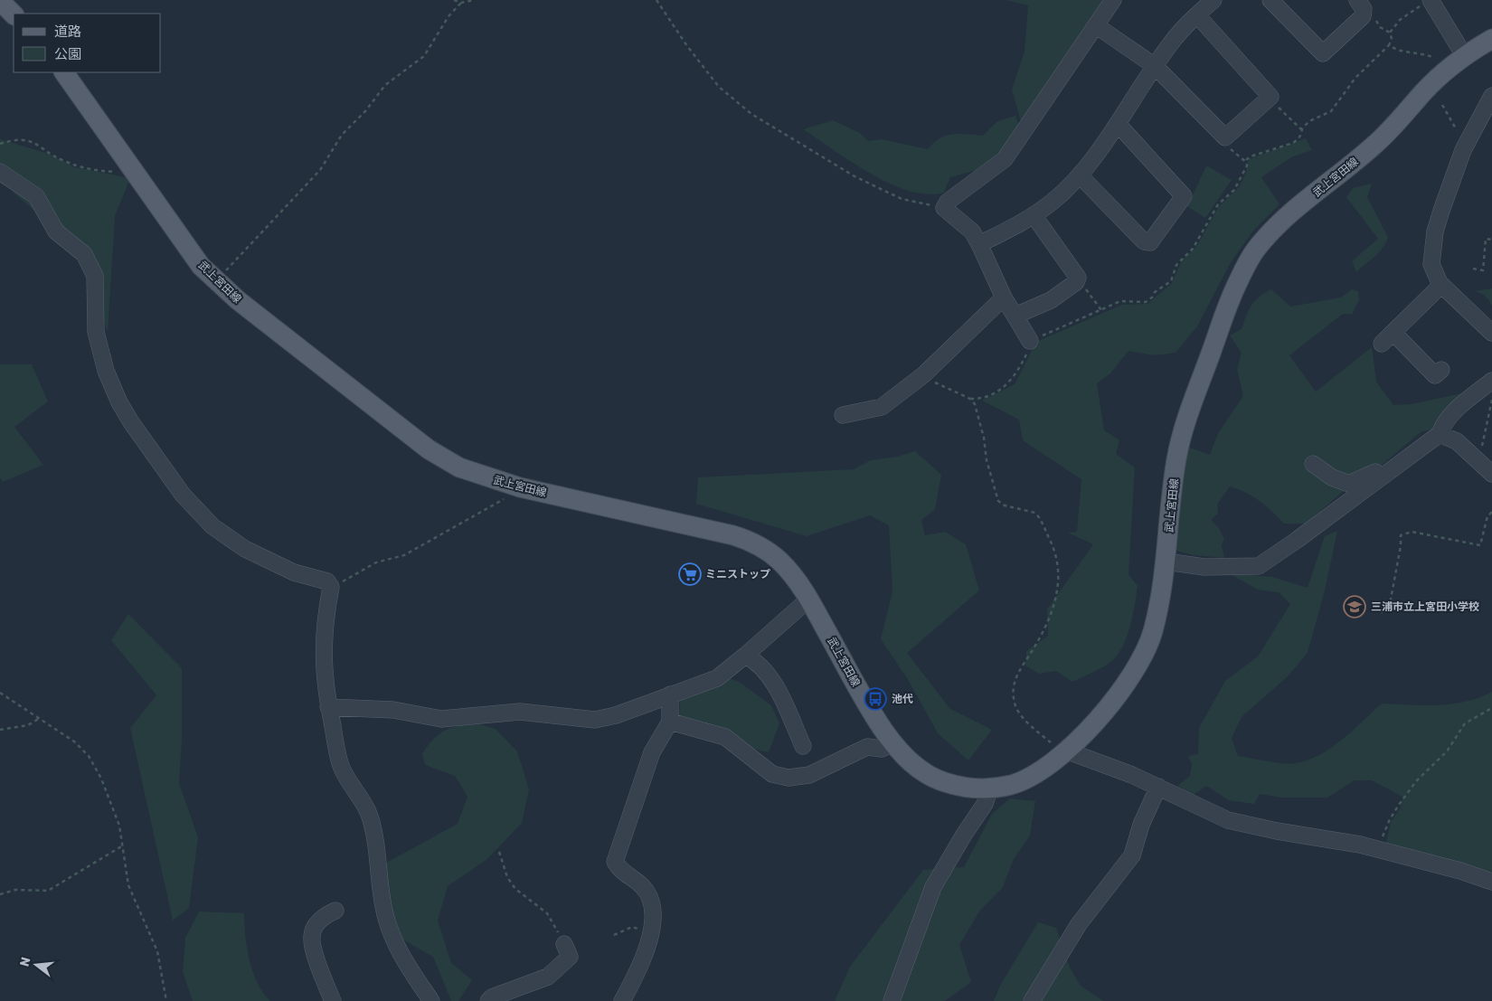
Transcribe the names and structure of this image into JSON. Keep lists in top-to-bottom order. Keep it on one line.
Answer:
{"streets":{"main road":["武上宮田線"]},"places":{"supermarket":["ミニストップ"],"school or university":["三浦市立上宮田小学校"],"bus stop":["池代"]},"legend":["道路","公園"],"north":"left"}
